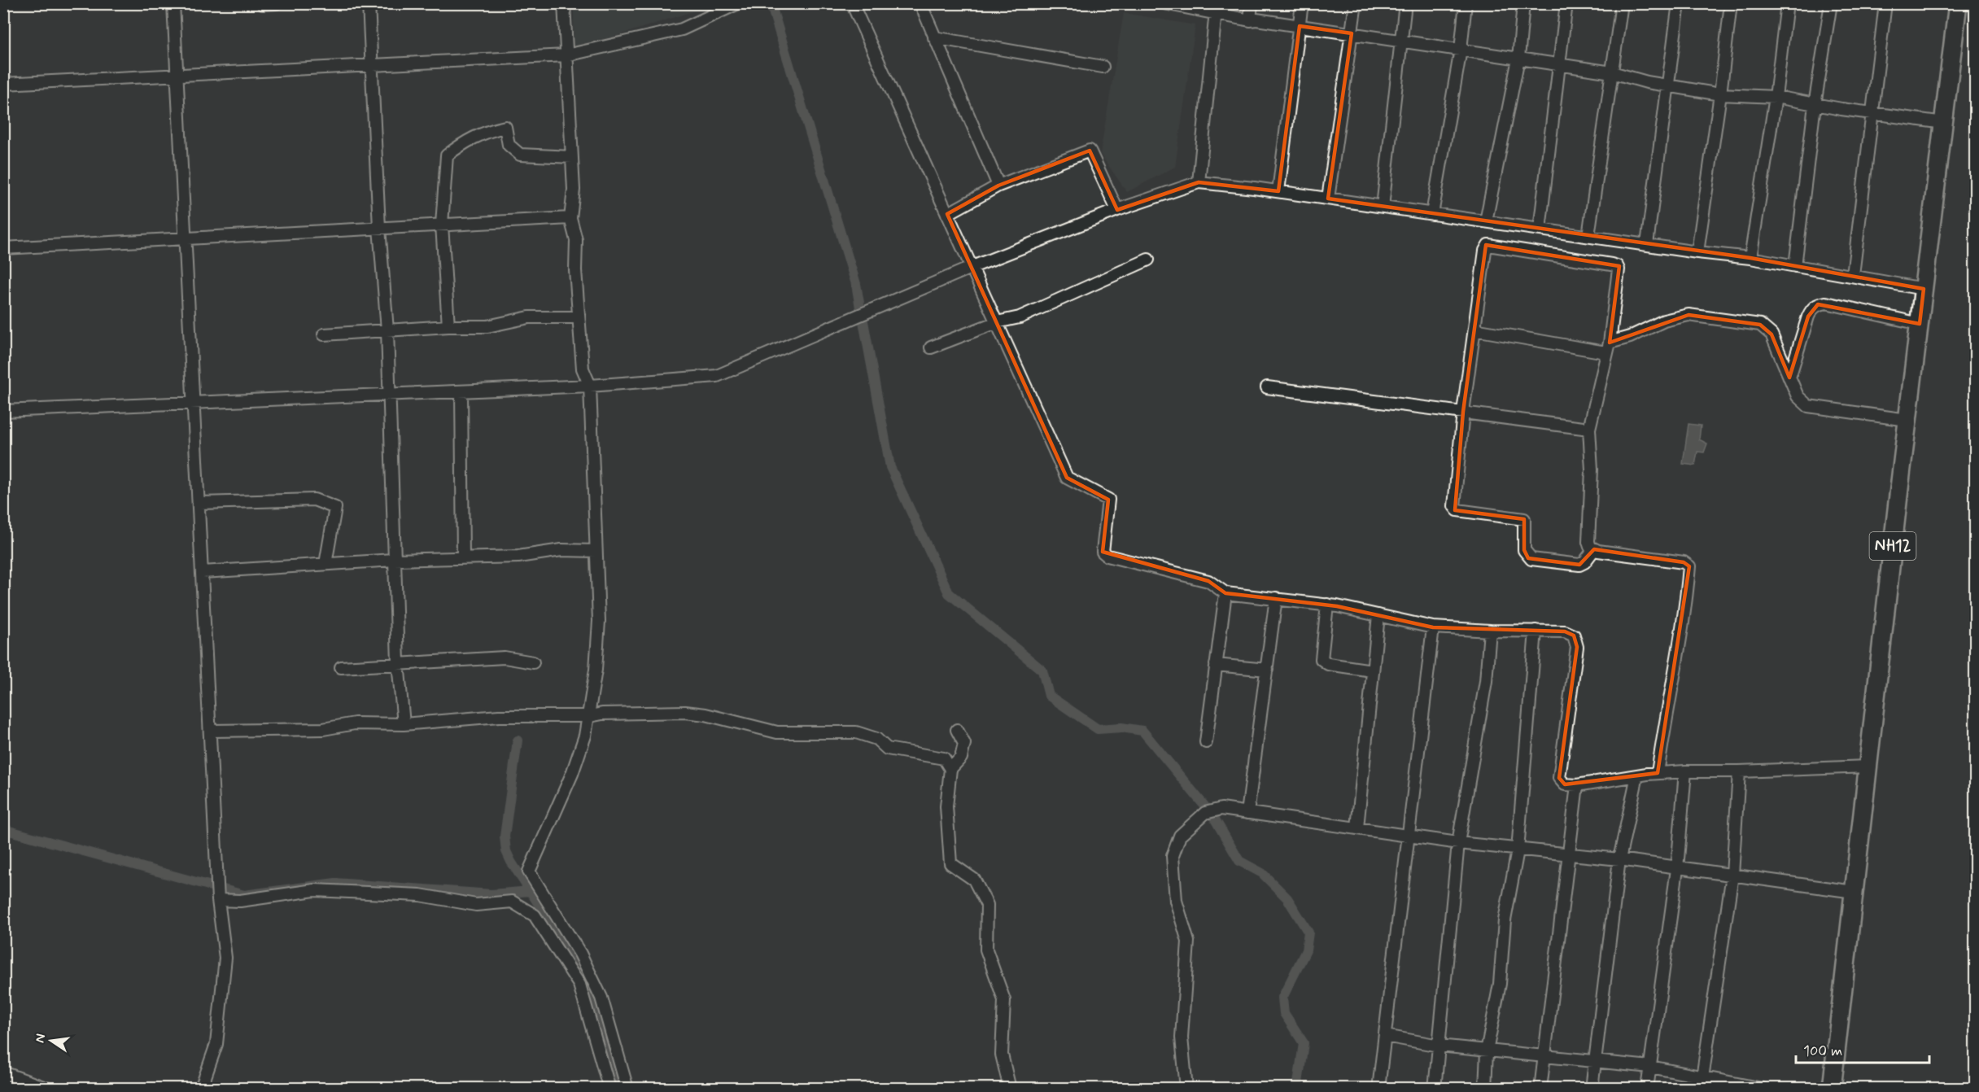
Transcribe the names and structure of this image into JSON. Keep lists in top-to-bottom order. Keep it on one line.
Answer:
{"streets":{"highway":["NH12"]},"scale_bar":"100 m","north":"left"}
